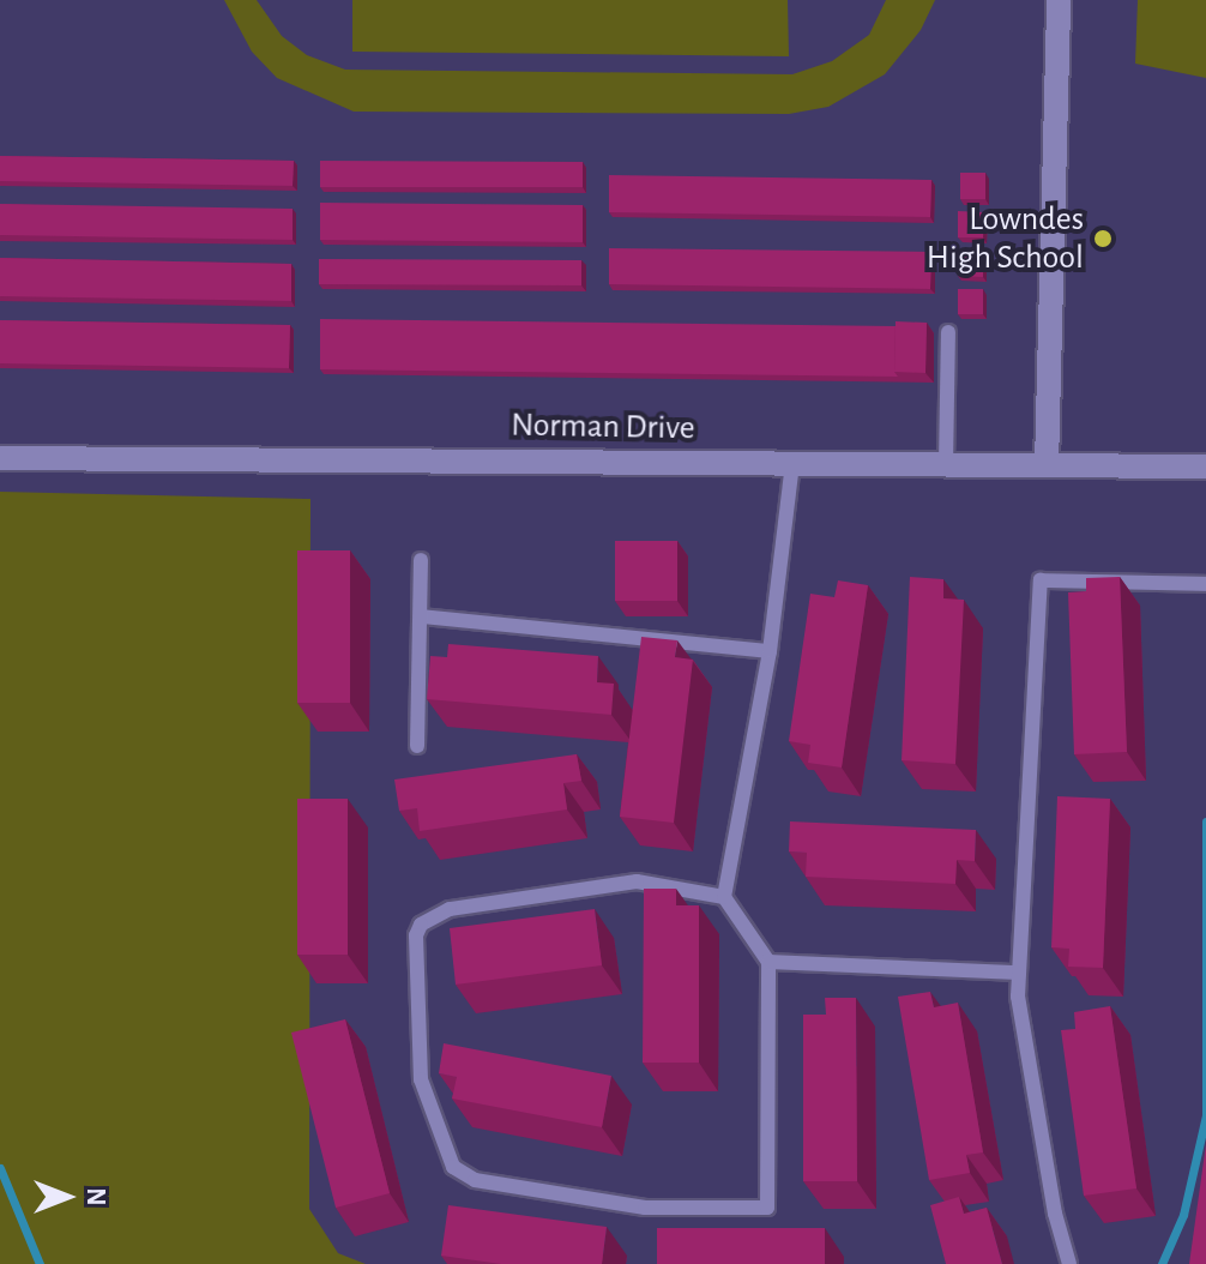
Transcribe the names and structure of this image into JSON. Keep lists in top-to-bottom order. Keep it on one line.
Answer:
{"streets":{"street":["Norman Drive"]},"places":["Lowndes High School"],"north":"right"}
